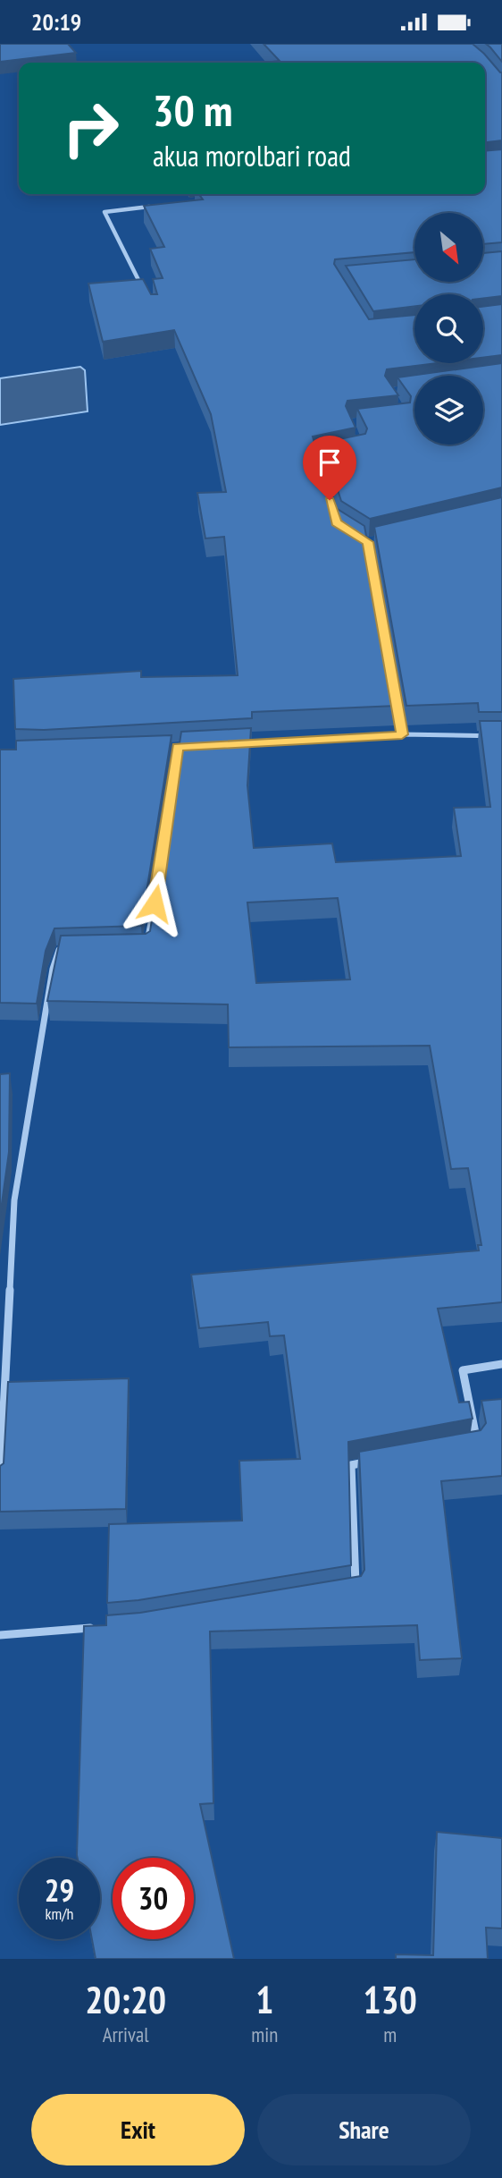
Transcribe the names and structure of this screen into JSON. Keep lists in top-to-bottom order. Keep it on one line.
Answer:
{"north":"bottom right","page":{"status":"20:19","turn":["30 m","akua morolbari road"],"speed":"29 km/h","limit":"30","eta":["20:20","Arrival","1","min","130","m"],"buttons":["Exit","Share"]}}
